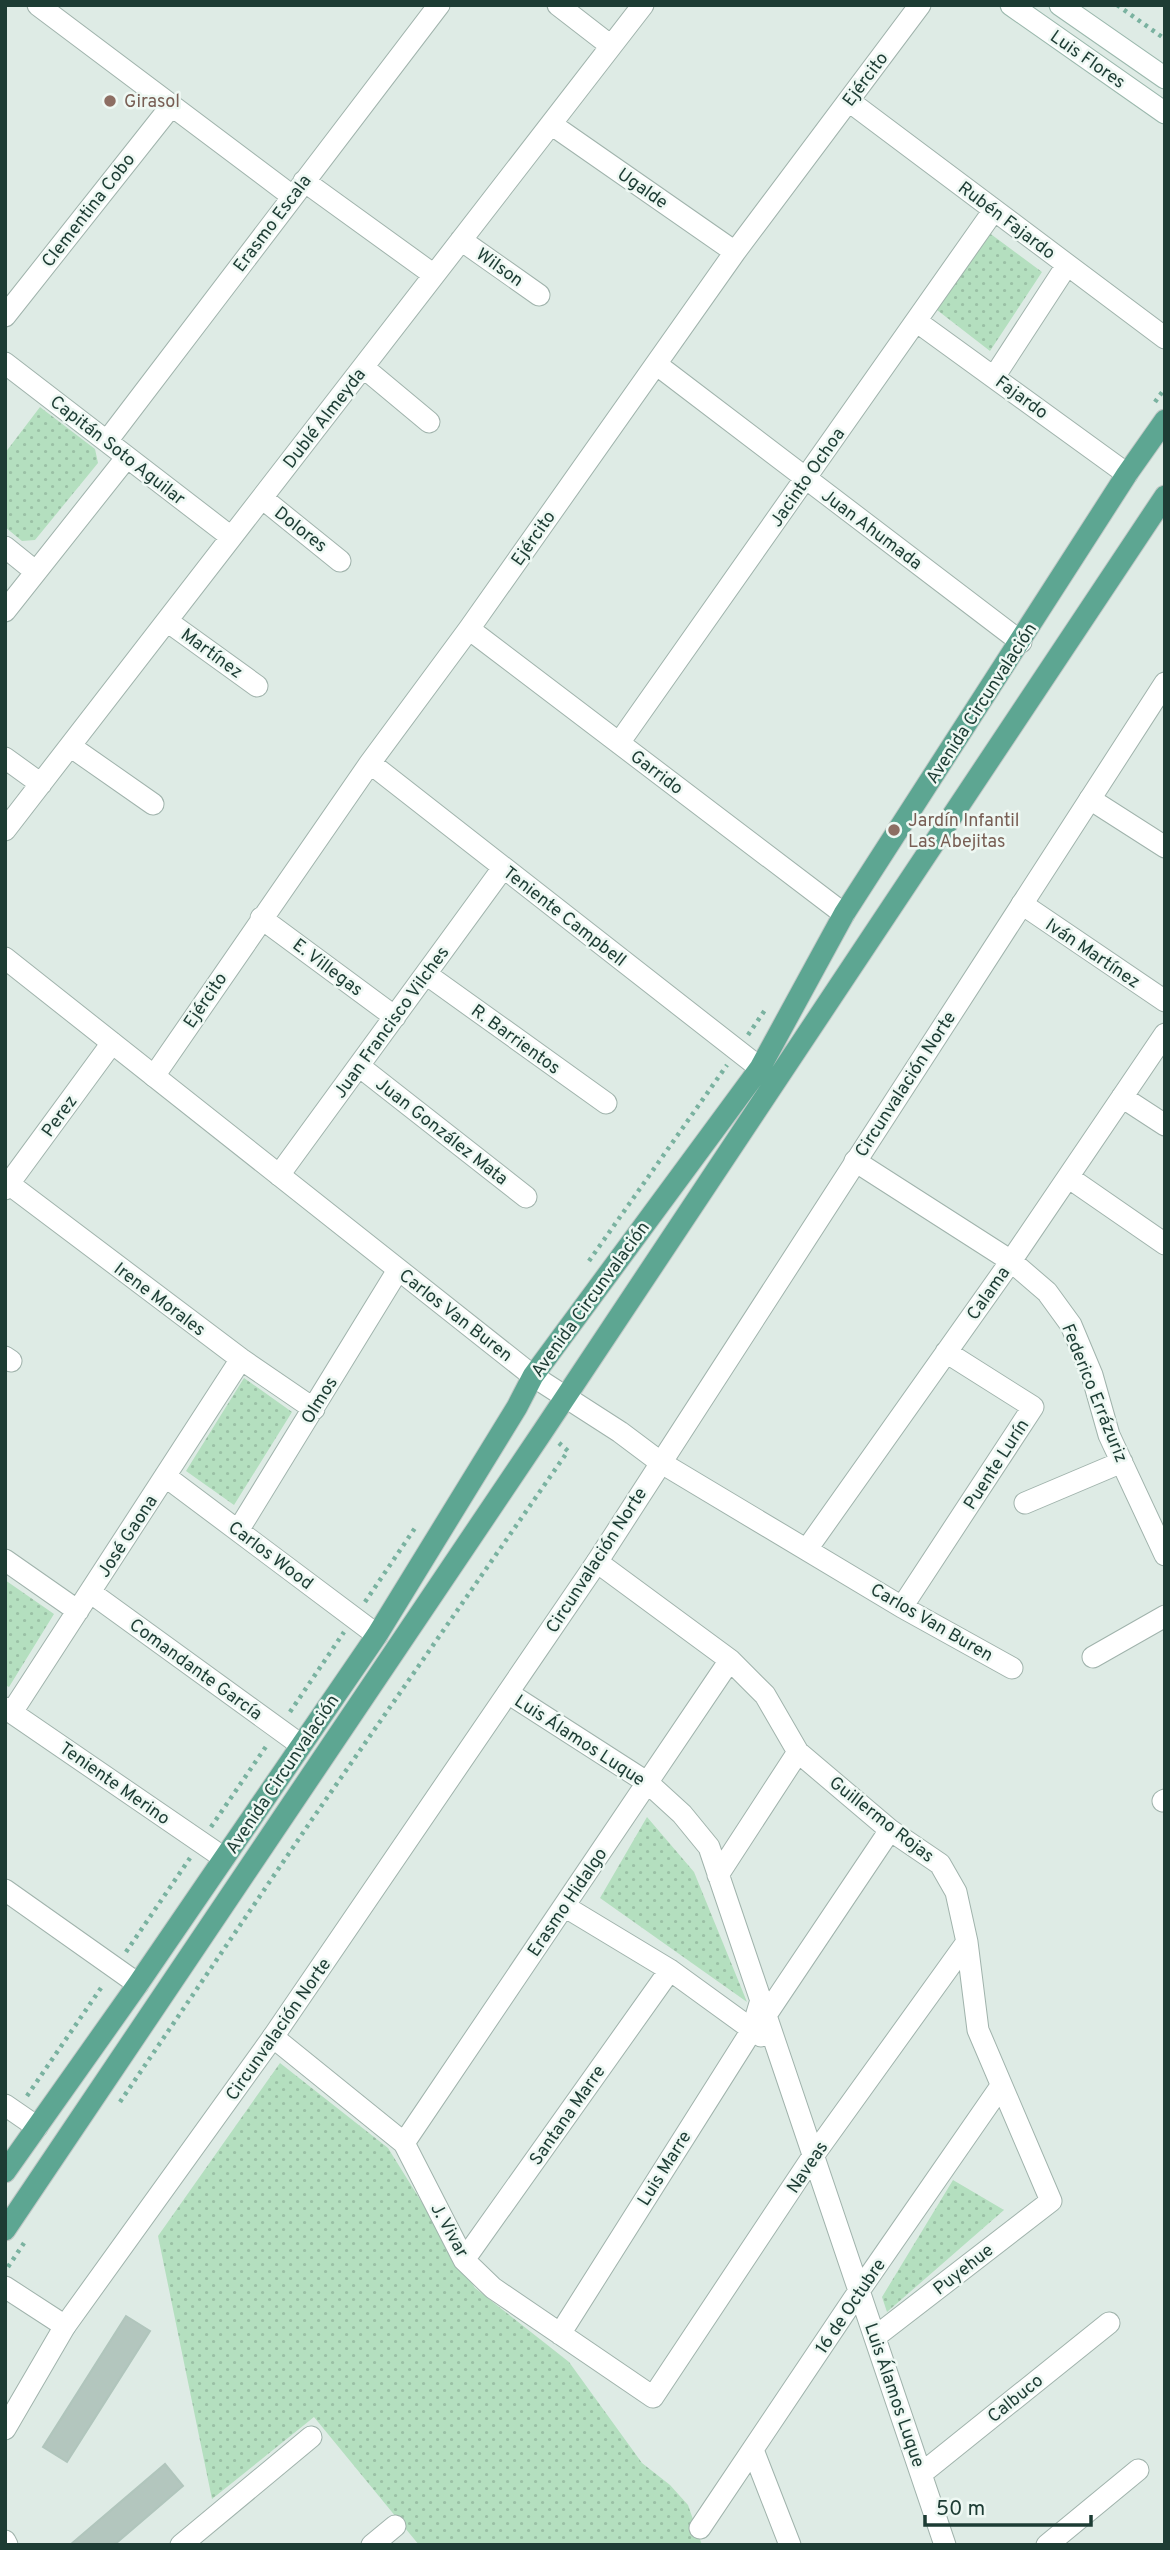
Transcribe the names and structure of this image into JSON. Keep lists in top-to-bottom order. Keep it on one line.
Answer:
{"streets":{"main road":["Avenida Circunvalación"],"street":["Luis Flores","Ejército","Ugalde","Clementina Cobo","Rubén Fajardo","Erasmo Escala","Wilson","Fajardo","Dublé Almeyda","Capitán Soto Aguilar","Jacinto Ochoa","Dolores","Juan Ahumada","Martínez","Garrido","Teniente Campbell","Iván Martínez","E. Villegas","Juan Francisco Vilches","R. Barrientos","Circunvalación Norte","Perez","Juan González Mata","Calama","Irene Morales","Carlos Van Buren","Federico Errázuriz","Olmos","Puente Lurín","José Gaona","Carlos Wood","Comandante García","Luis Álamos Luque","Teniente Merino","Guillermo Rojas","Erasmo Hidalgo","Santana Marre","Naveas","Luis Marre","J. Vivar","Puyehue","16 de Octubre","Calbuco"]},"crossings":[["Ejército","Ugalde"],["Ejército","Rubén Fajardo"],["Ejército","Juan Ahumada"],["Ejército","Garrido"],["Ejército","Teniente Campbell"],["Ejército","E. Villegas"],["Ejército","Carlos Van Buren"],["Ugalde","Dublé Almeyda"],["Rubén Fajardo","Jacinto Ochoa"],["Erasmo Escala","Capitán Soto Aguilar"],["Wilson","Dublé Almeyda"],["Fajardo","Jacinto Ochoa"],["Fajardo","Avenida Circunvalación"],["Dublé Almeyda","Capitán Soto Aguilar"],["Dublé Almeyda","Dolores"],["Dublé Almeyda","Martínez"],["Jacinto Ochoa","Juan Ahumada"],["Jacinto Ochoa","Garrido"],["Juan Ahumada","Avenida Circunvalación"],["Avenida Circunvalación","Garrido"],["Avenida Circunvalación","Teniente Campbell"],["Avenida Circunvalación","Carlos Van Buren"],["Avenida Circunvalación","Carlos Wood"],["Avenida Circunvalación","Comandante García"],["Avenida Circunvalación","Teniente Merino"],["Teniente Campbell","Juan Francisco Vilches"],["Iván Martínez","Circunvalación Norte"],["E. Villegas","Juan Francisco Vilches"],["Juan Francisco Vilches","R. Barrientos"],["Juan Francisco Vilches","Juan González Mata"],["Juan Francisco Vilches","Carlos Van Buren"],["Circunvalación Norte","Carlos Van Buren"],["Circunvalación Norte","Federico Errázuriz"],["Circunvalación Norte","Luis Álamos Luque"],["Circunvalación Norte","Guillermo Rojas"],["Circunvalación Norte","J. Vivar"],["Perez","Irene Morales"],["Perez","Carlos Van Buren"],["Calama","Carlos Van Buren"],["Calama","Federico Errázuriz"],["Calama","Puente Lurín"],["Irene Morales","Olmos"],["Irene Morales","José Gaona"],["Carlos Van Buren","Olmos"],["Carlos Van Buren","Puente Lurín"],["Olmos","Carlos Wood"],["José Gaona","Carlos Wood"],["José Gaona","Comandante García"],["José Gaona","Teniente Merino"],["Luis Álamos Luque","Erasmo Hidalgo"],["Luis Álamos Luque","Naveas"],["Luis Álamos Luque","Luis Marre"],["Luis Álamos Luque","Puyehue"],["Luis Álamos Luque","16 de Octubre"],["Luis Álamos Luque","Calbuco"],["Guillermo Rojas","Erasmo Hidalgo"],["Guillermo Rojas","Naveas"],["Guillermo Rojas","Luis Marre"],["Guillermo Rojas","Puyehue"],["Guillermo Rojas","16 de Octubre"],["Erasmo Hidalgo","J. Vivar"],["Santana Marre","J. Vivar"],["Naveas","J. Vivar"],["Luis Marre","J. Vivar"]],"places":["Girasol","Jardín Infantil Las Abejitas"],"scale_bar":"50 m"}
